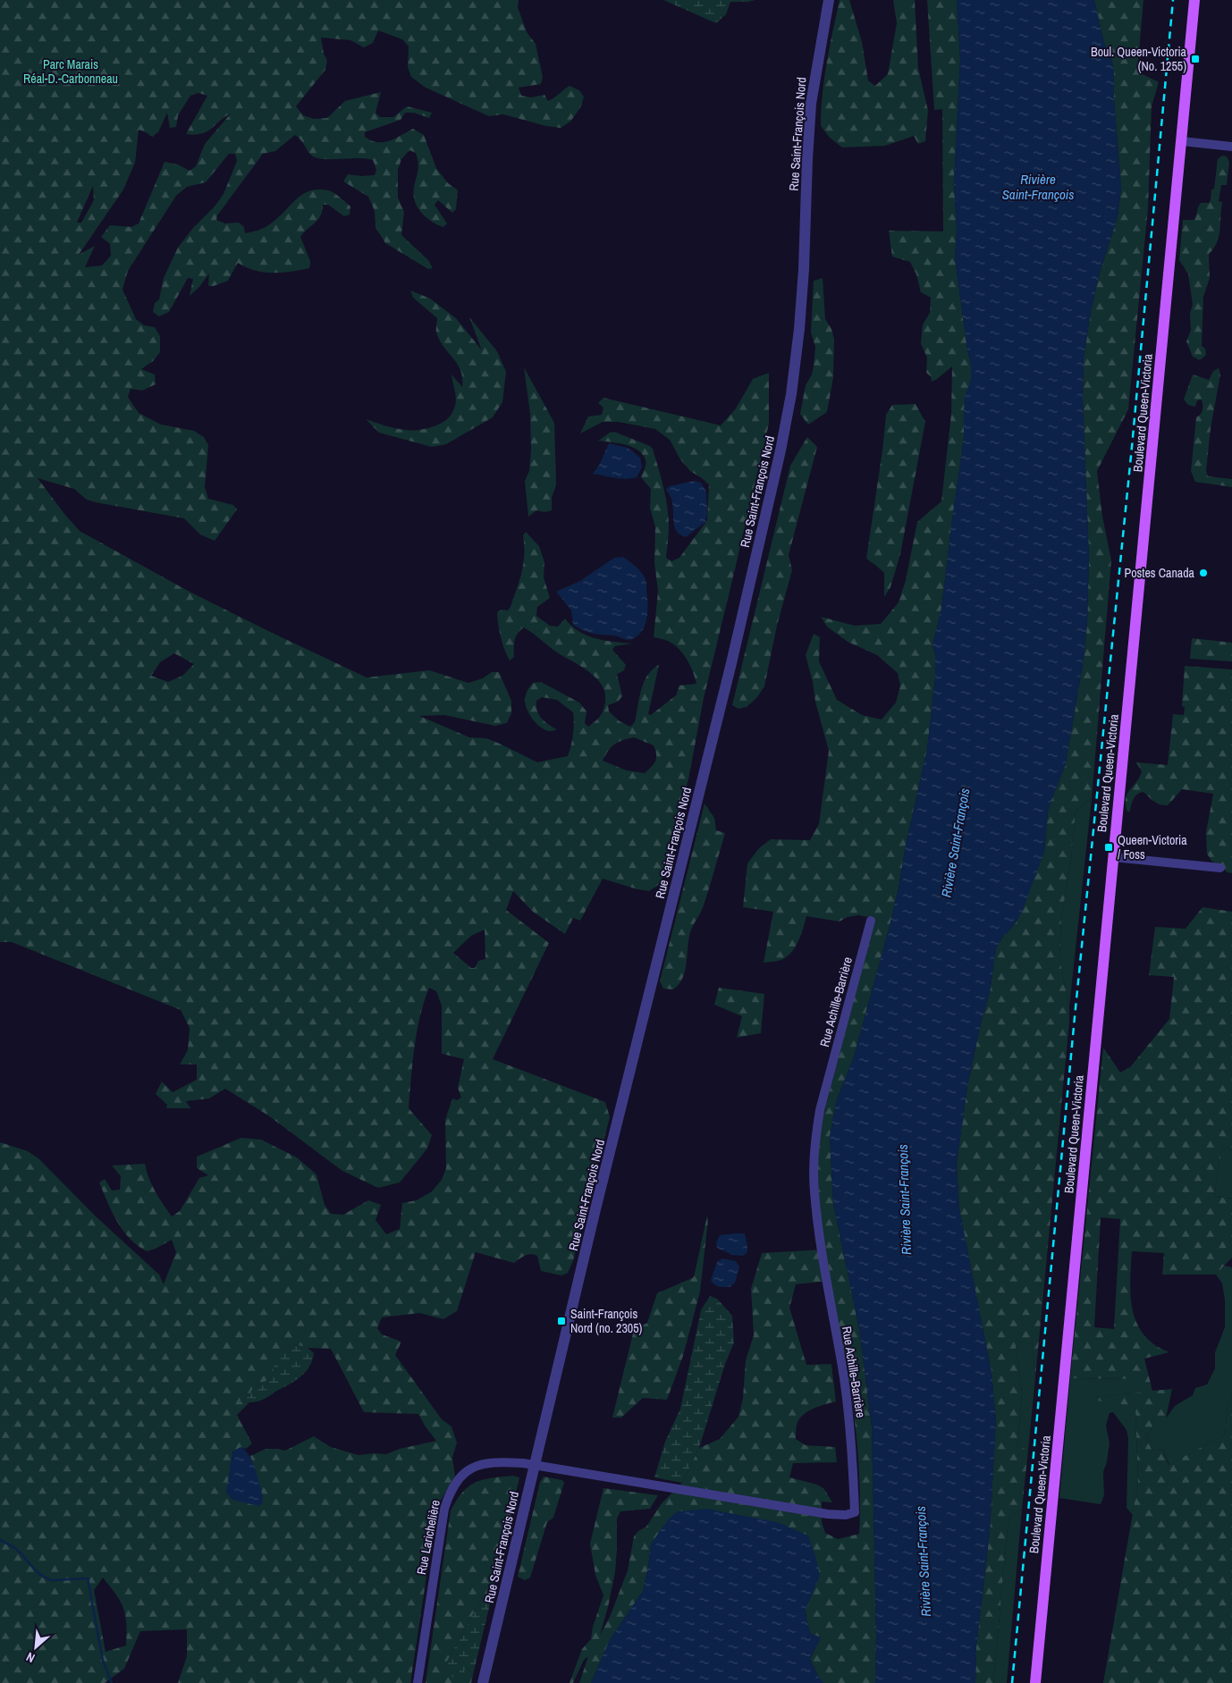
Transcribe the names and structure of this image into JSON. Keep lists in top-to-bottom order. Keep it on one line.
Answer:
{"streets":{"main road":["Boulevard Queen-Victoria"],"street":["Rue Saint-François Nord","Rue Achille-Barrière","Rue Larichelière"]},"crossings":[["Rue Saint-François Nord","Rue Achille-Barrière"],["Rue Saint-François Nord","Rue Larichelière"],["Rue Achille-Barrière","Rue Larichelière"]],"water":["Rivière Saint-François"],"parks":["Parc Marais Réal-D.-Carbonneau"],"places":{"transit":["Boul. Queen-Victoria (No. 1255)","Queen-Victoria / Foss","Saint-François Nord (no. 2305)"],"other":["Postes Canada"]},"north":"bottom left"}
